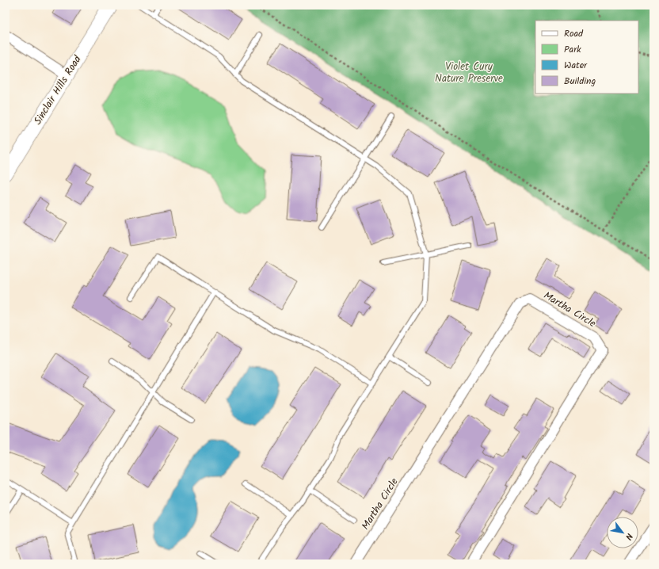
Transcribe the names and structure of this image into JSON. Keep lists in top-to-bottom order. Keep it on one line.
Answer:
{"streets":{"street":["Sinclair Hills Road","Martha Circle"]},"parks":["Violet Cury Nature Preserve"],"legend":["Road","Park","Water","Building"],"north":"bottom right"}
